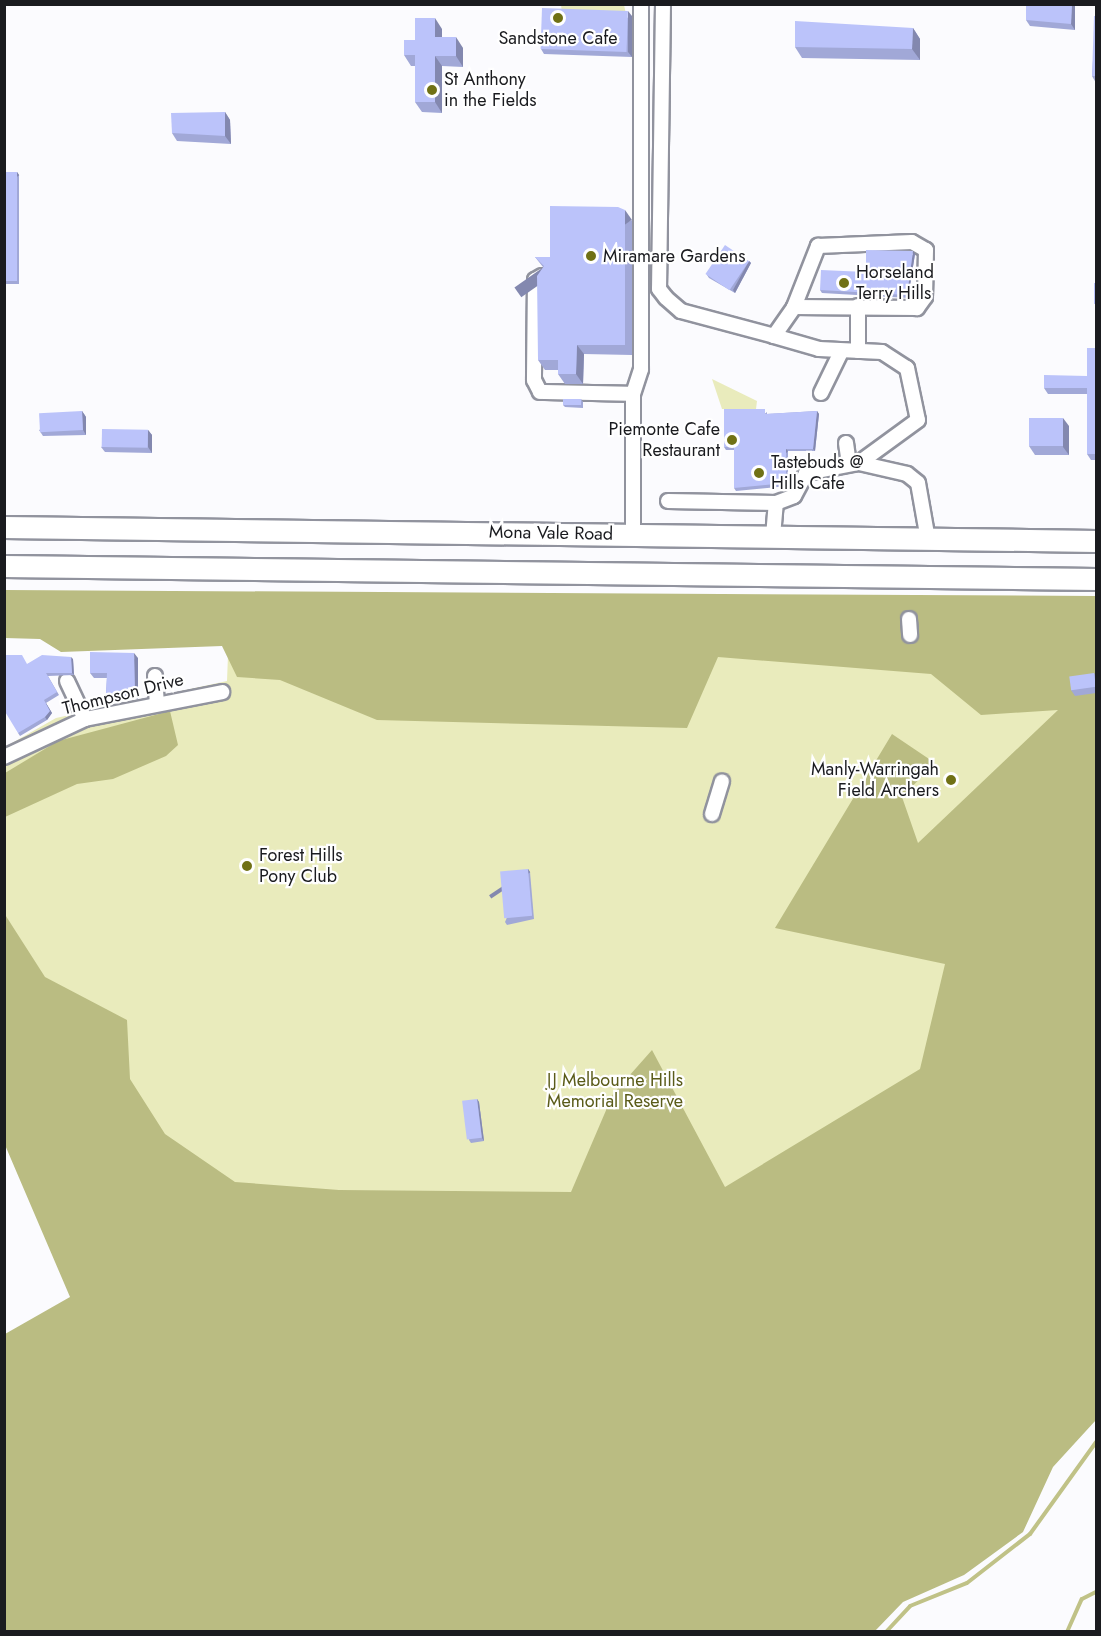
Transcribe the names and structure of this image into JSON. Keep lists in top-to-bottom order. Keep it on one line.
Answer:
{"streets":{"highway":["Mona Vale Road"],"street":["Thompson Drive"]},"parks":["JJ Melbourne Hills Memorial Reserve"],"places":["Sandstone Cafe","St Anthony in the Fields","Miramare Gardens","Horseland Terry Hills","Piemonte Cafe Restaurant","Tastebuds @ Hills Cafe","Manly-Warringah Field Archers","Forest Hills Pony Club"]}
